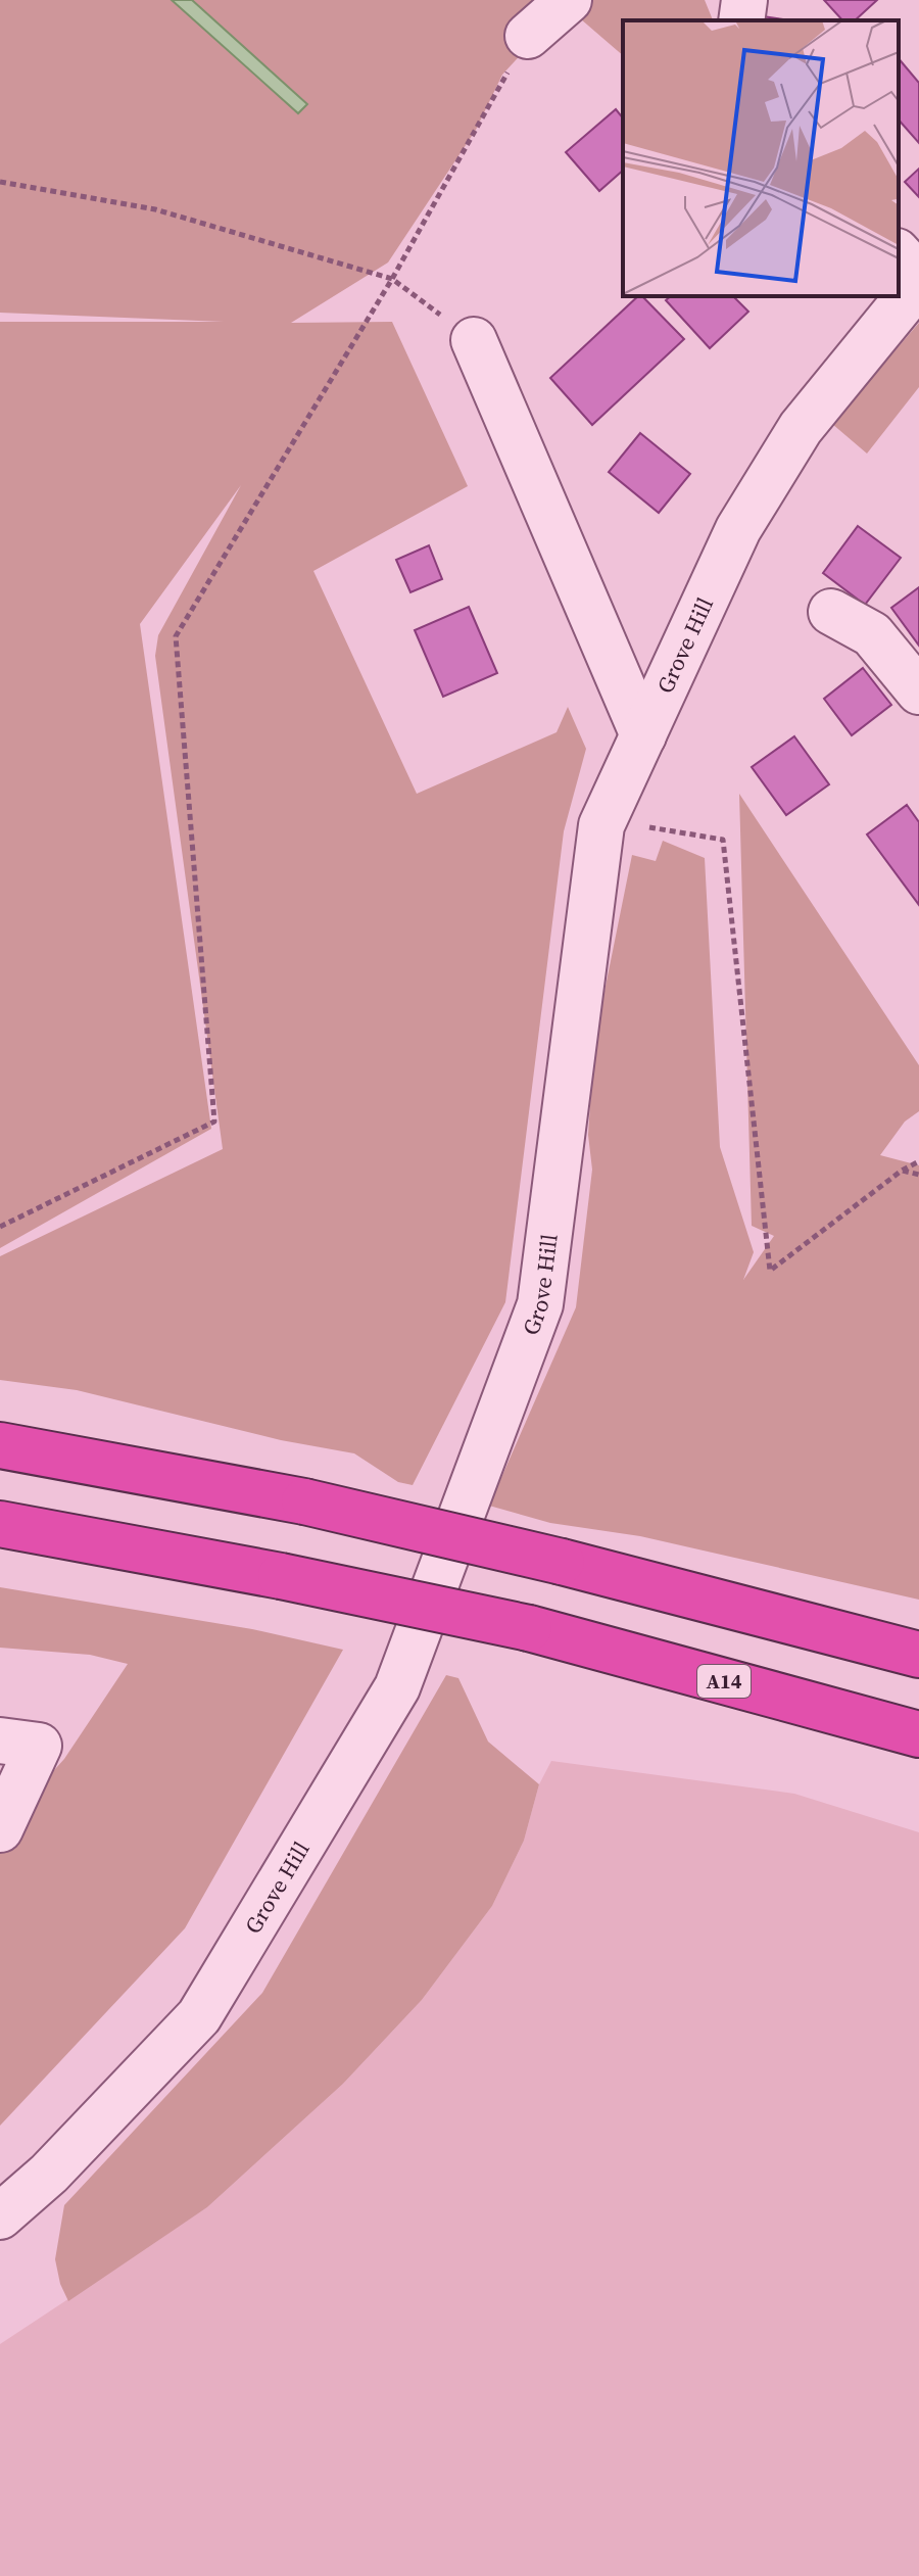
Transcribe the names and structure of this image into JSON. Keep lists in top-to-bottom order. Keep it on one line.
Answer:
{"streets":{"highway":["A14"],"street":["Grove Hill"]}}
